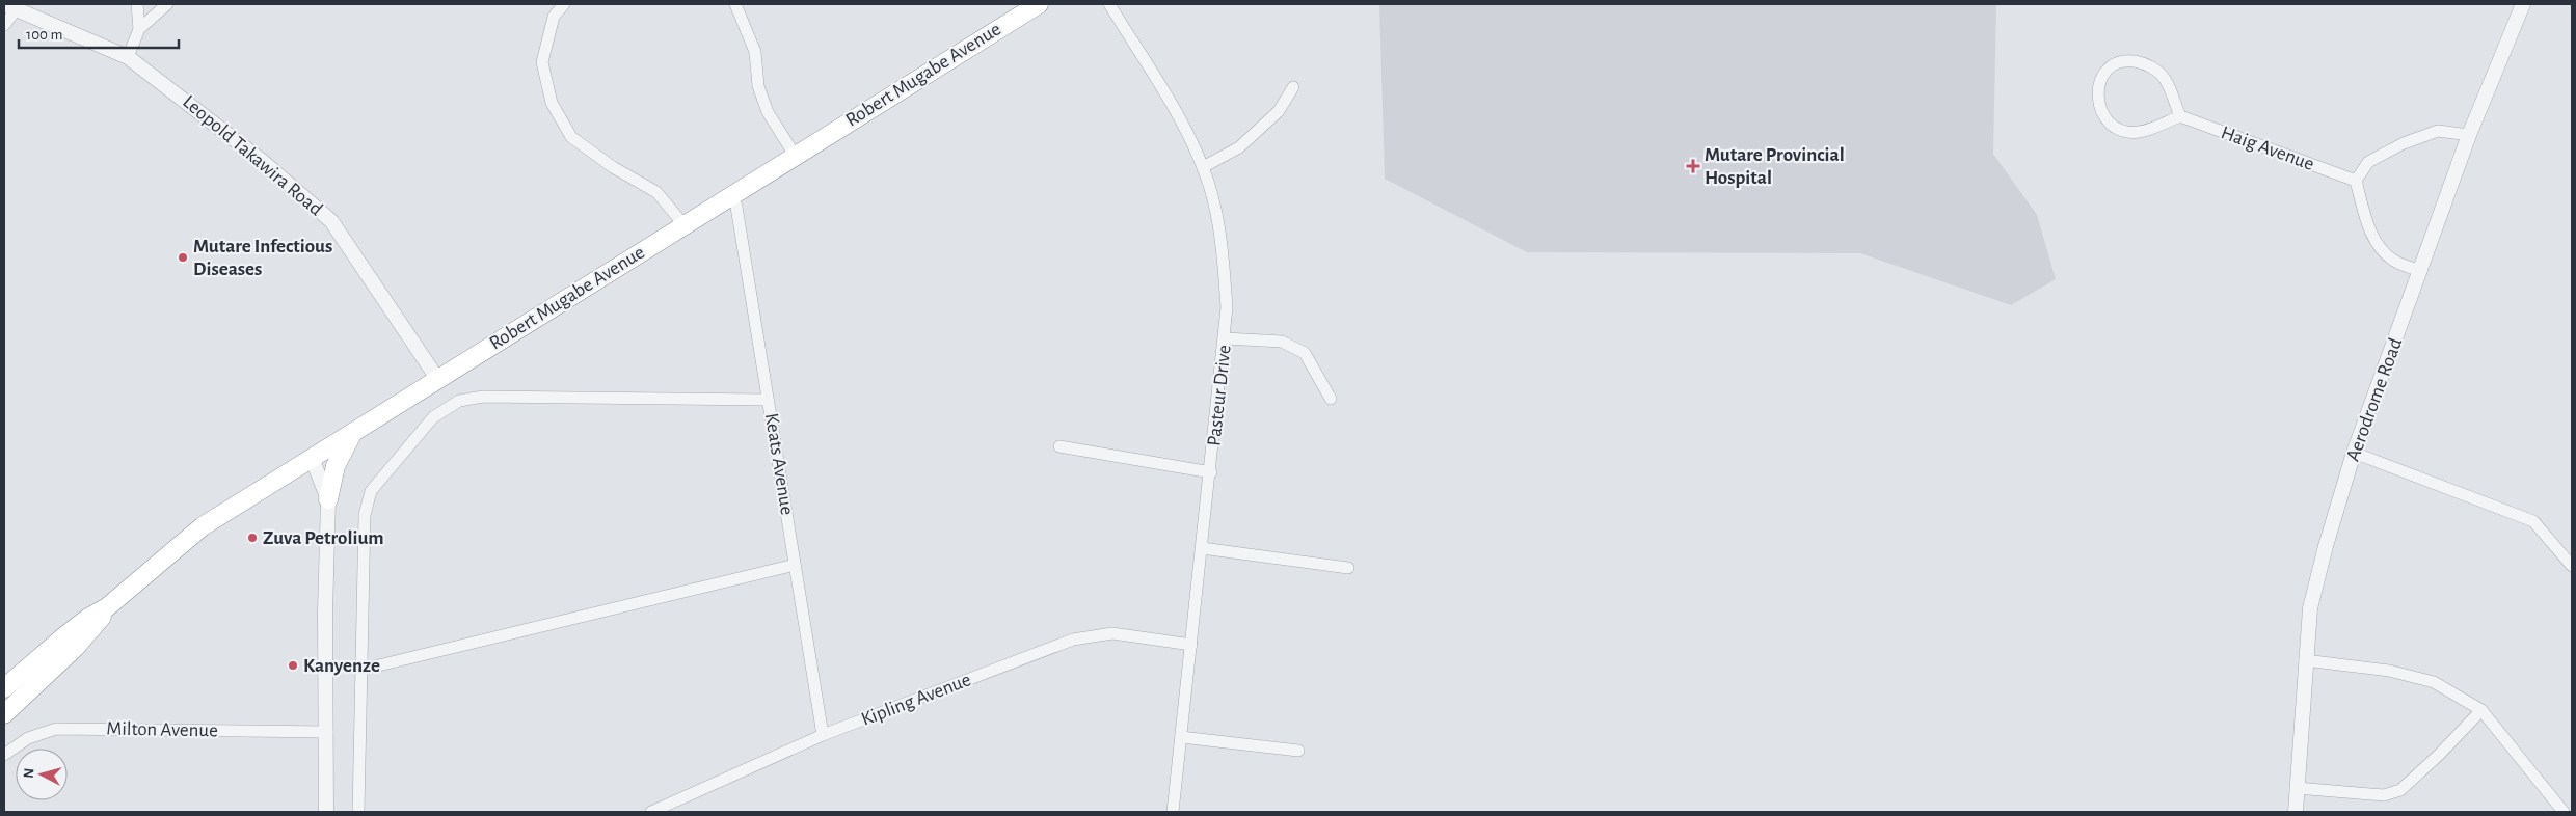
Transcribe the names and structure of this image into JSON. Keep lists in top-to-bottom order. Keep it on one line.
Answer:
{"streets":{"highway":["Robert Mugabe Avenue"],"street":["Haig Avenue","Leopold Takawira Road","Pasteur Drive","Aerodrome Road","Keats Avenue","Kipling Avenue","Milton Avenue"]},"crossings":[["Robert Mugabe Avenue","Leopold Takawira Road"],["Robert Mugabe Avenue","Keats Avenue"],["Pasteur Drive","Kipling Avenue"],["Keats Avenue","Kipling Avenue"]],"places":{"health":["Mutare Provincial Hospital"],"other":["Mutare Infectious Diseases","Zuva Petrolium","Kanyenze"]},"scale_bar":"100 m","north":"left"}
